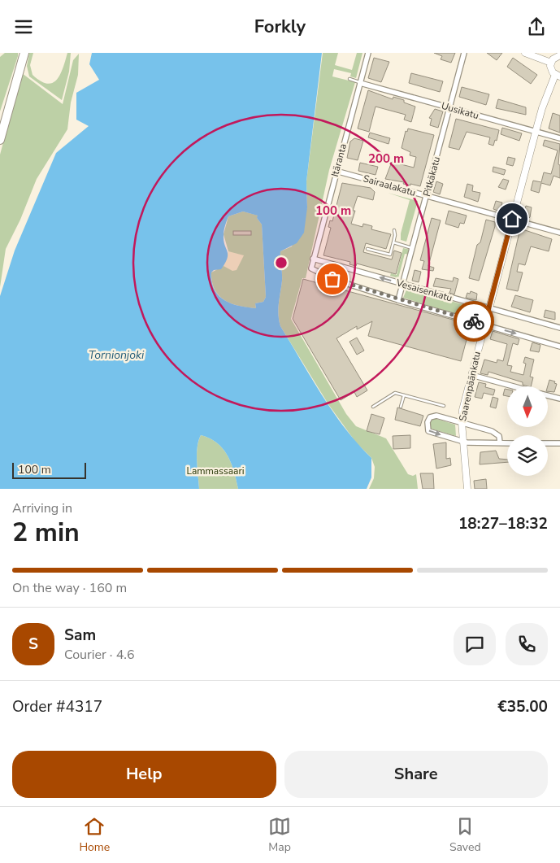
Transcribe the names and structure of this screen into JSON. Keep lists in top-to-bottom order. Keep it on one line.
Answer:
{"streets":{"street":["Uusikatu","Itäranta","Pitkäkatu","Sairaalakatu","Vesaisenkatu","Saarenpäänkatu"]},"crossings":[["Uusikatu","Itäranta"],["Uusikatu","Pitkäkatu"],["Uusikatu","Saarenpäänkatu"],["Itäranta","Sairaalakatu"],["Itäranta","Vesaisenkatu"],["Pitkäkatu","Sairaalakatu"],["Pitkäkatu","Vesaisenkatu"],["Sairaalakatu","Saarenpäänkatu"],["Vesaisenkatu","Saarenpäänkatu"]],"water":["Tornionjoki"],"parks":["Lammassaari"],"scale_bar":"100 m","north":"bottom","page":{"header":"Forkly","scale":"100 m","heading":["2 min","Arriving in","18:27–18:32"],"panel":["Sam","Courier · 4.6","Order #4317","€35.00"],"bar":"On the way · 160 m","round":"S","buttons":["Help","Share"],"tabs":["Home","Map","Saved"]},"rings":["200 m","100 m"]}
